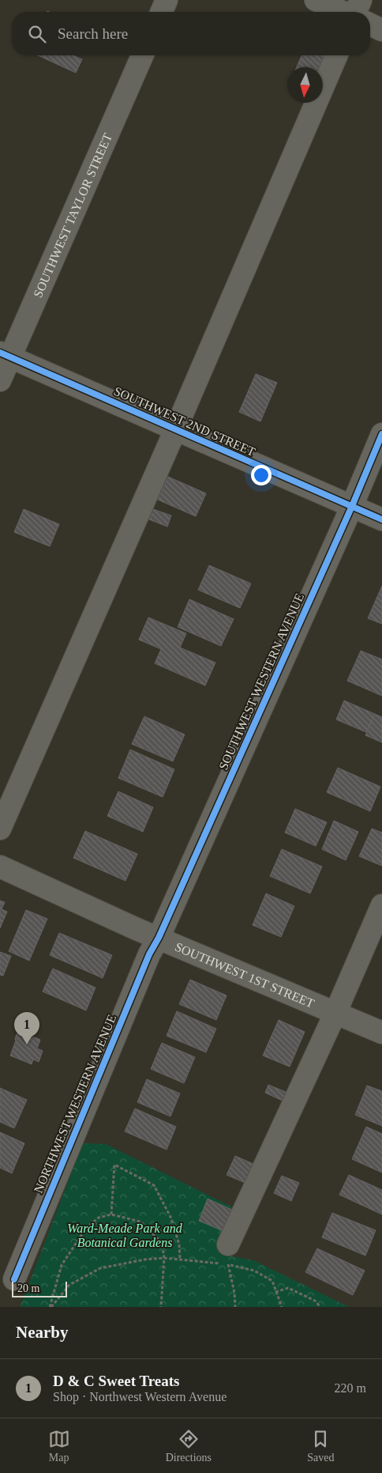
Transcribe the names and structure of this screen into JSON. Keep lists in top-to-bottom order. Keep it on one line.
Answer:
{"streets":{"street":["SOUTHWEST TAYLOR STREET","SOUTHWEST 2ND STREET","SOUTHWEST WESTERN AVENUE","SOUTHWEST 1ST STREET","NORTHWEST WESTERN AVENUE"]},"crossings":[["SOUTHWEST TAYLOR STREET","SOUTHWEST 2ND STREET"],["SOUTHWEST 2ND STREET","SOUTHWEST WESTERN AVENUE"],["SOUTHWEST WESTERN AVENUE","SOUTHWEST 1ST STREET"],["SOUTHWEST WESTERN AVENUE","NORTHWEST WESTERN AVENUE"],["SOUTHWEST 1ST STREET","NORTHWEST WESTERN AVENUE"]],"parks":["Ward-Meade Park and Botanical Gardens"],"scale_bar":"20 m","north":"bottom","page":{"search":"Search here","pins":"1","scale":"20 m","heading":"Nearby","list":[{"mark":"1","name":"D & C Sweet Treats","note":"Shop · Northwest Western Avenue","value":"220 m"}],"nav":["Map","Directions","Saved"]}}
